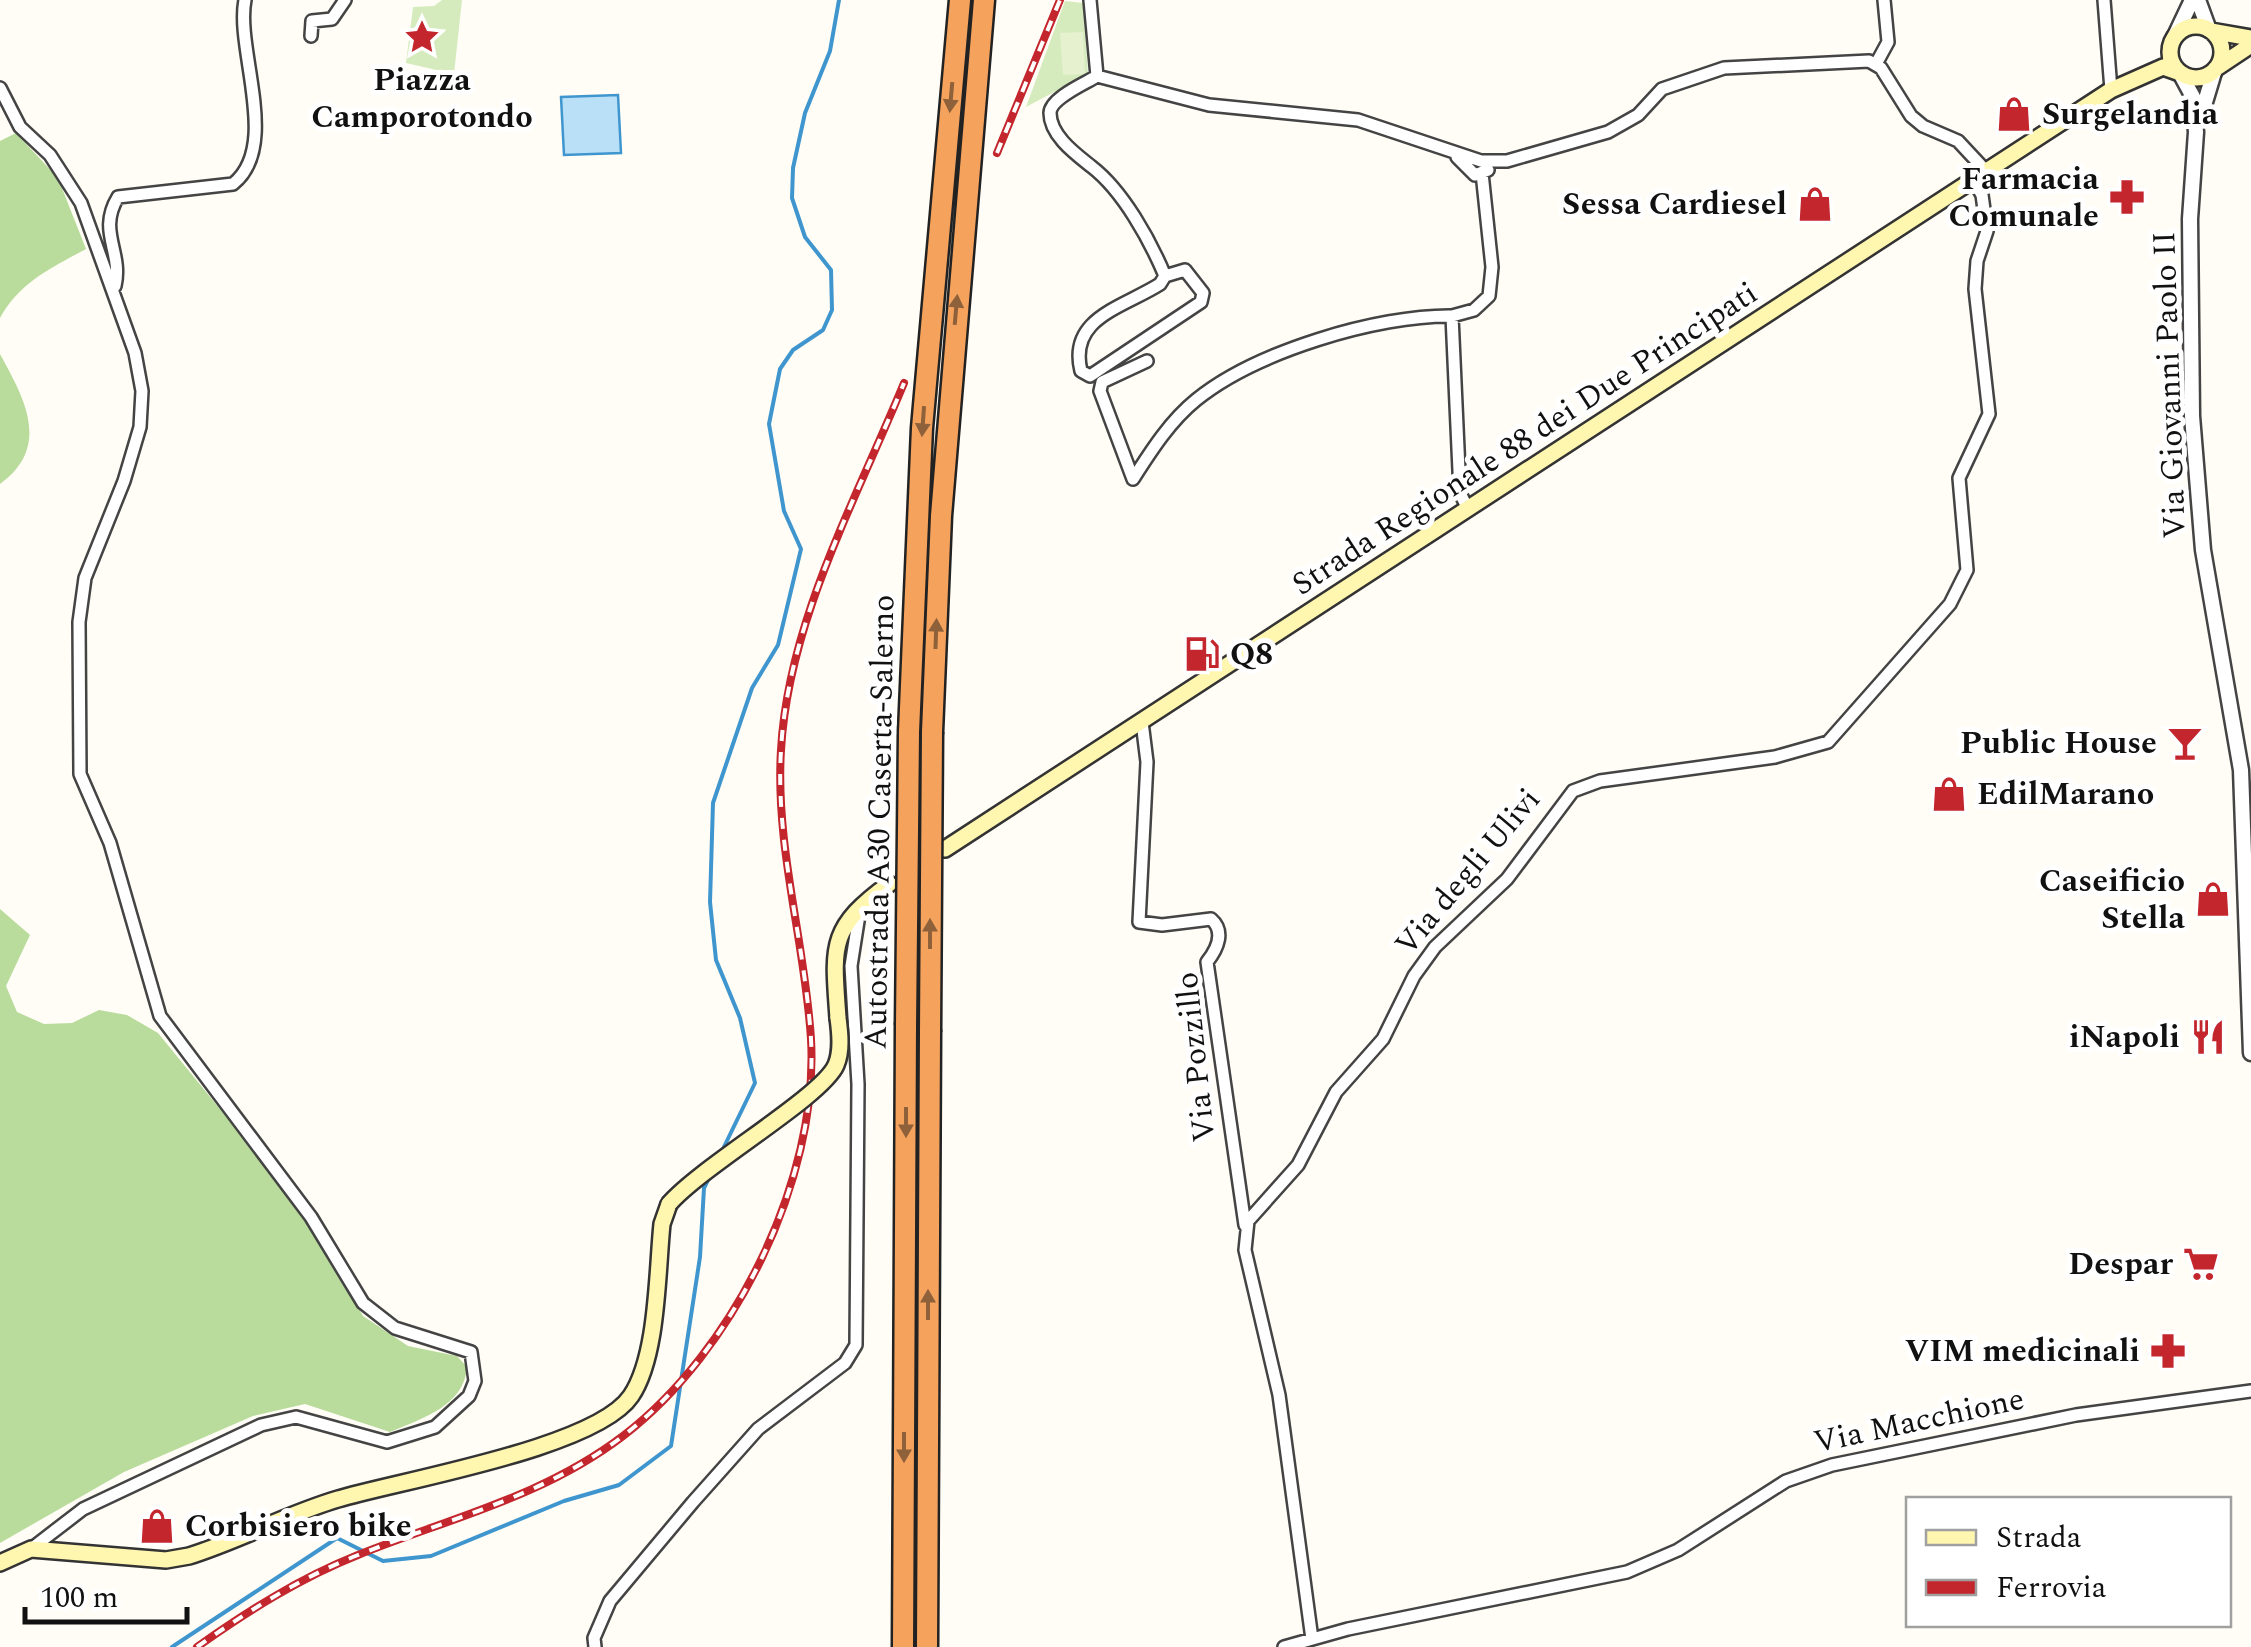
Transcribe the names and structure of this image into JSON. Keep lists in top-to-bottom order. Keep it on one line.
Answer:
{"streets":{"highway":["Autostrada A30 Caserta-Salerno"],"main road":["Strada Regionale 88 dei Due Principati"],"street":["Via Giovanni Paolo II","Via degli Ulivi","Via Pozzillo","Via Macchione"]},"crossings":[["Strada Regionale 88 dei Due Principati","Via degli Ulivi"],["Strada Regionale 88 dei Due Principati","Via Pozzillo"],["Via degli Ulivi","Via Pozzillo"]],"places":{"place":["Piazza Camporotondo"],"shop":["Surgelandia","Sessa Cardiesel","EdilMarano","Caseificio Stella","Corbisiero bike"],"pharmacy":["Farmacia Comunale","VIM medicinali"],"fuel station":["Q8"],"bar":["Public House"],"restaurant":["iNapoli"],"supermarket":["Despar"]},"legend":["Strada","Ferrovia"],"scale_bar":"100 m"}
